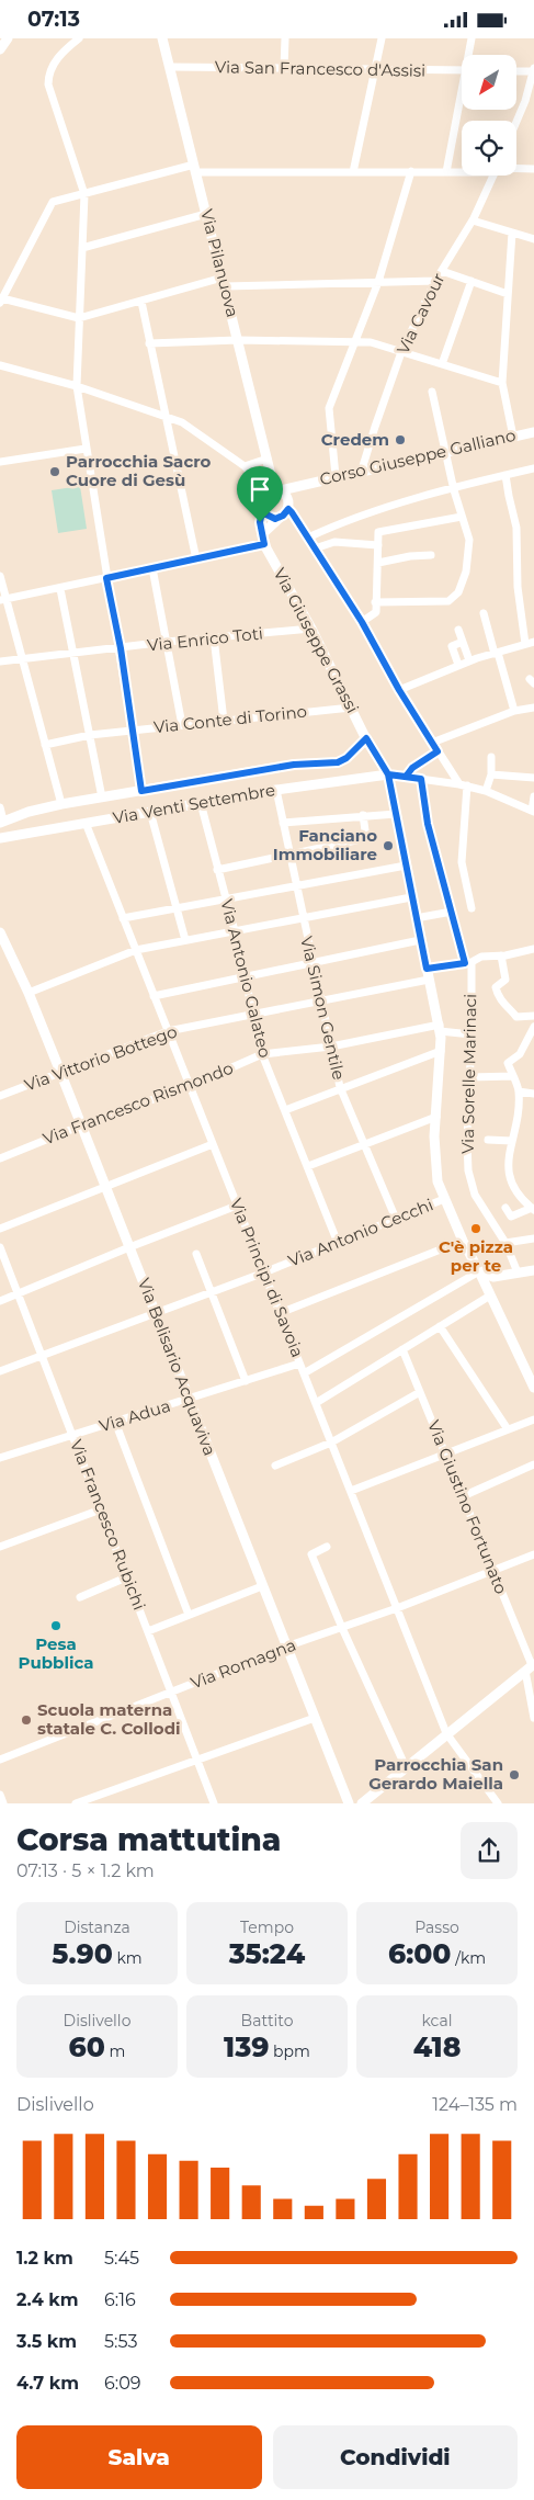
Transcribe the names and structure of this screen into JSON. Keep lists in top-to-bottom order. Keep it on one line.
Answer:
{"streets":{"street":["Via San Francesco d'Assisi","Via Pilanuova","Via Cavour","Corso Giuseppe Galliano","Via Enrico Toti","Via Giuseppe Grassi","Via Conte di Torino","Via Venti Settembre","Via Antonio Galateo","Via Simon Gentile","Via Vittorio Bottego","Via Sorelle Marinaci","Via Francesco Rismondo","Via Antonio Cecchi","Via Principi di Savoia","Via Belisario Acquaviva","Via Adua","Via Giustino Fortunato","Via Francesco Rubichi","Via Romagna"]},"crossings":[["Via San Francesco d'Assisi","Via Pilanuova"],["Via Pilanuova","Corso Giuseppe Galliano"],["Via Cavour","Corso Giuseppe Galliano"],["Via Enrico Toti","Via Giuseppe Grassi"],["Via Giuseppe Grassi","Via Conte di Torino"],["Via Giuseppe Grassi","Via Venti Settembre"],["Via Venti Settembre","Via Antonio Galateo"],["Via Venti Settembre","Via Simon Gentile"],["Via Venti Settembre","Via Principi di Savoia"],["Via Antonio Galateo","Via Vittorio Bottego"],["Via Antonio Galateo","Via Francesco Rismondo"],["Via Antonio Galateo","Via Antonio Cecchi"],["Via Simon Gentile","Via Vittorio Bottego"],["Via Simon Gentile","Via Francesco Rismondo"],["Via Simon Gentile","Via Antonio Cecchi"],["Via Vittorio Bottego","Via Principi di Savoia"],["Via Vittorio Bottego","Via Belisario Acquaviva"],["Via Sorelle Marinaci","Via Francesco Rismondo"],["Via Francesco Rismondo","Via Principi di Savoia"],["Via Francesco Rismondo","Via Belisario Acquaviva"],["Via Antonio Cecchi","Via Principi di Savoia"],["Via Antonio Cecchi","Via Belisario Acquaviva"],["Via Antonio Cecchi","Via Francesco Rubichi"],["Via Principi di Savoia","Via Adua"],["Via Principi di Savoia","Via Romagna"],["Via Belisario Acquaviva","Via Adua"],["Via Belisario Acquaviva","Via Romagna"],["Via Adua","Via Francesco Rubichi"],["Via Giustino Fortunato","Via Romagna"],["Via Francesco Rubichi","Via Romagna"]],"places":["Credem","Parrocchia Sacro Cuore di Gesù","Fanciano Immobiliare","C'è pizza per te","Pesa Pubblica","Scuola materna statale C. Collodi","Parrocchia San Gerardo Maiella"],"north":"bottom left","page":{"status":"07:13","heading":["Corsa mattutina","07:13 · 5 × 1.2 km"],"stats":[["Distanza","5.90 km"],["Tempo","35:24"],["Passo","6:00 /km"],["Dislivello","60 m"],["Battito","139 bpm"],["kcal","418"]],"chart":["Dislivello","124–135 m"],"list":[{"name":"1.2 km","note":"5:45"},{"name":"2.4 km","note":"6:16"},{"name":"3.5 km","note":"5:53"},{"name":"4.7 km","note":"6:09"}],"buttons":["Salva","Condividi"]}}
